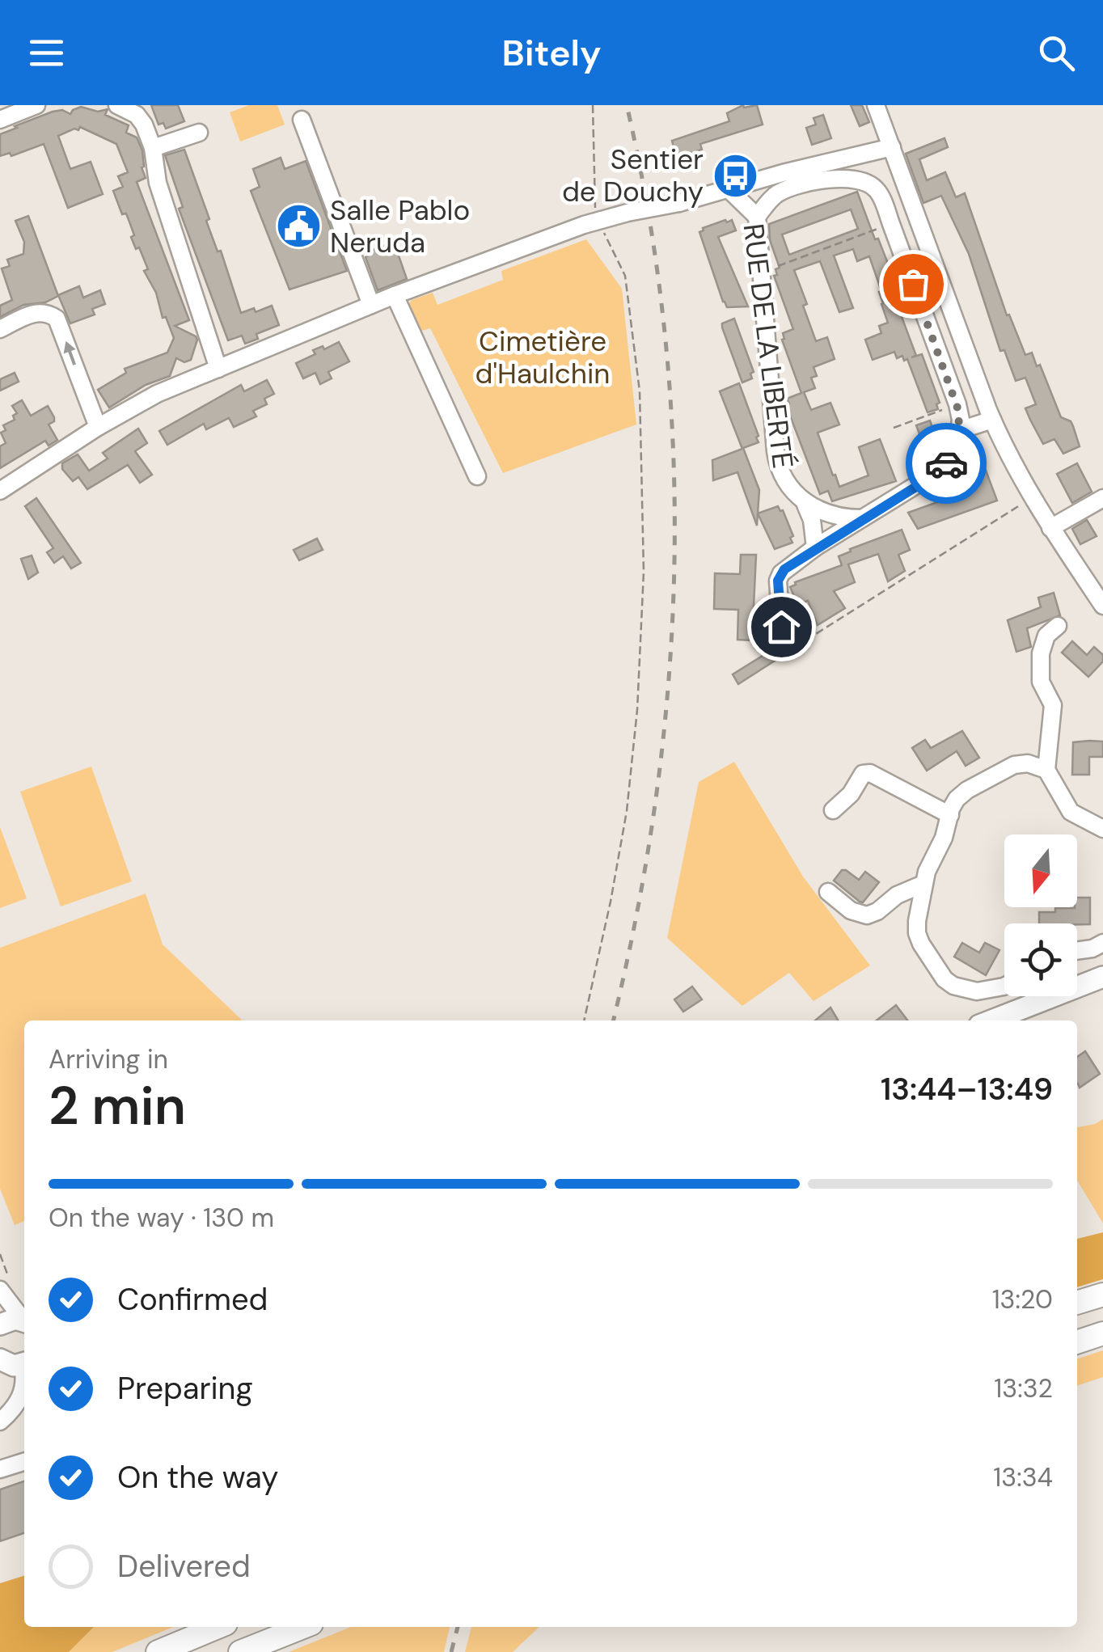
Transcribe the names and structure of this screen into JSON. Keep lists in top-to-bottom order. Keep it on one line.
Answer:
{"streets":{"street":["RUE DE LA LIBERTÉ"]},"parks":["Cimetière d'Haulchin"],"places":{"bus stop":["Sentier de Douchy"],"public building":["Salle Pablo Neruda"]},"north":"bottom","page":{"header":"Bitely","heading":["2 min","Arriving in","13:44–13:49"],"bar":"On the way · 130 m","list":[["Confirmed","13:20"],["Preparing","13:32"],["On the way","13:34"],"Delivered"]}}
